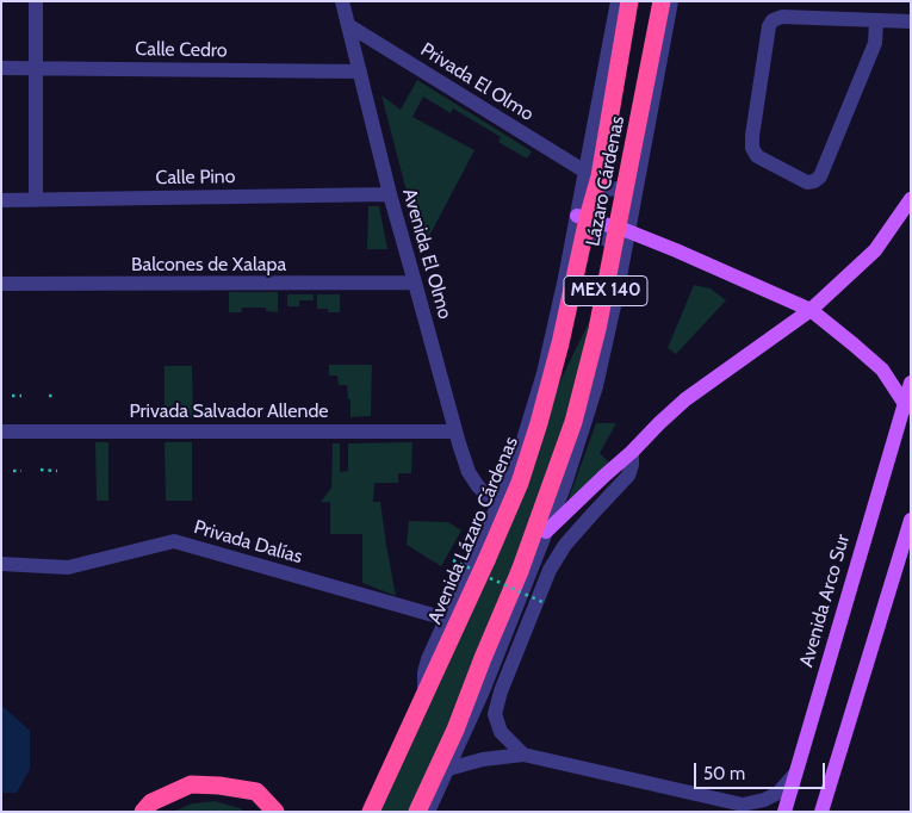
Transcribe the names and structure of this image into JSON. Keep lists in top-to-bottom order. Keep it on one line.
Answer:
{"streets":{"highway":["Lázaro Cárdenas","MEX 140","Avenida Lázaro Cárdenas"],"main road":["Avenida Arco Sur"],"street":["Calle Cedro","Privada El Olmo","Calle Pino","Avenida El Olmo","Balcones de Xalapa","Privada Salvador Allende","Privada Dalías"]},"crossings":[["Calle Cedro","Avenida El Olmo"],["Privada El Olmo","Avenida El Olmo"],["Calle Pino","Avenida El Olmo"],["Lázaro Cárdenas","Avenida Lázaro Cárdenas"],["Avenida El Olmo","Balcones de Xalapa"],["Avenida El Olmo","Privada Salvador Allende"]],"scale_bar":"50 m"}
